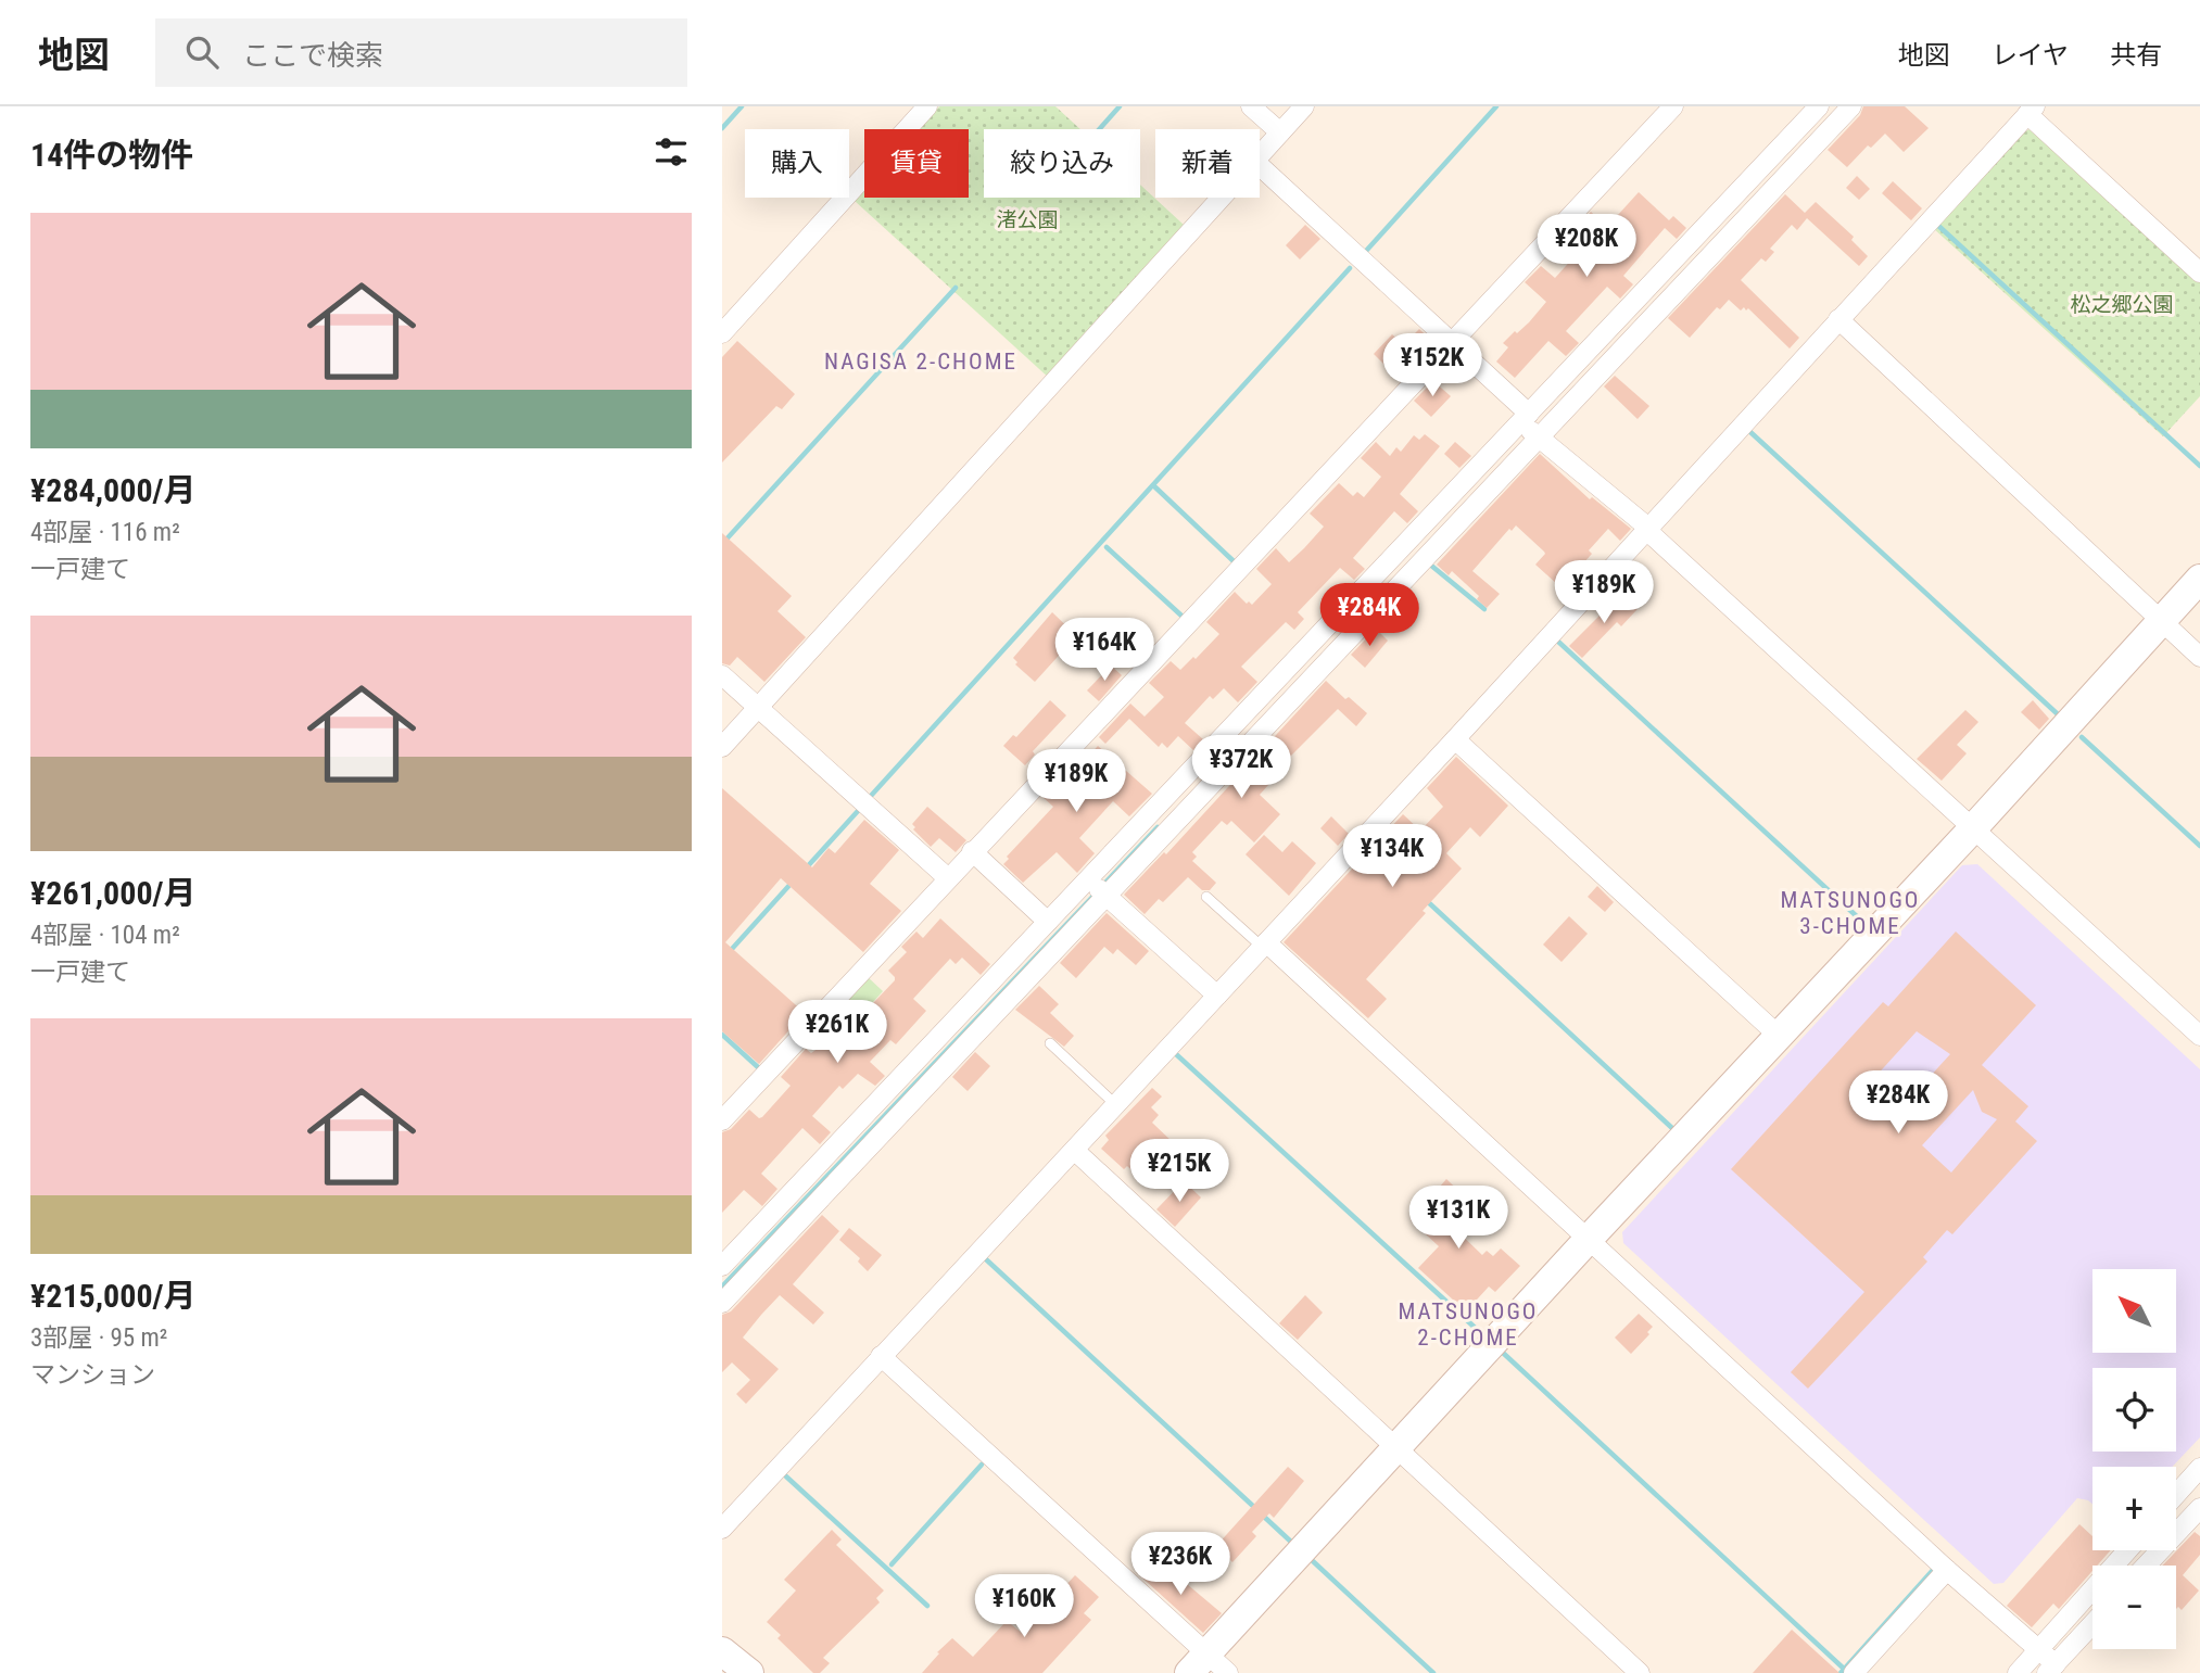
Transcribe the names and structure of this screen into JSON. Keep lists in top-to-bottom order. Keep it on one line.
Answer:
{"districts":["NAGISA 2-CHOME","MATSUNOGO 3-CHOME","MATSUNOGO 2-CHOME"],"parks":["渚公園","松之郷公園"],"north":"top left","page":{"header":"地図","search":"ここで検索","nav":["地図","レイヤ","共有"],"heading":"14件の物件","chip":["購入","賃貸","絞り込み","新着"],"list":[{"name":"¥284,000/月","note":"4部屋 · 116 m² · 一戸建て"},{"name":"¥261,000/月","note":"4部屋 · 104 m² · 一戸建て"},{"name":"¥215,000/月","note":"3部屋 · 95 m² · マンション"}],"price":["¥208K","¥152K","¥189K","¥284K","¥164K","¥372K","¥189K","¥134K","¥261K","¥284K","¥215K","¥131K","¥236K","¥160K"],"map_buttons":["+","−"]}}
